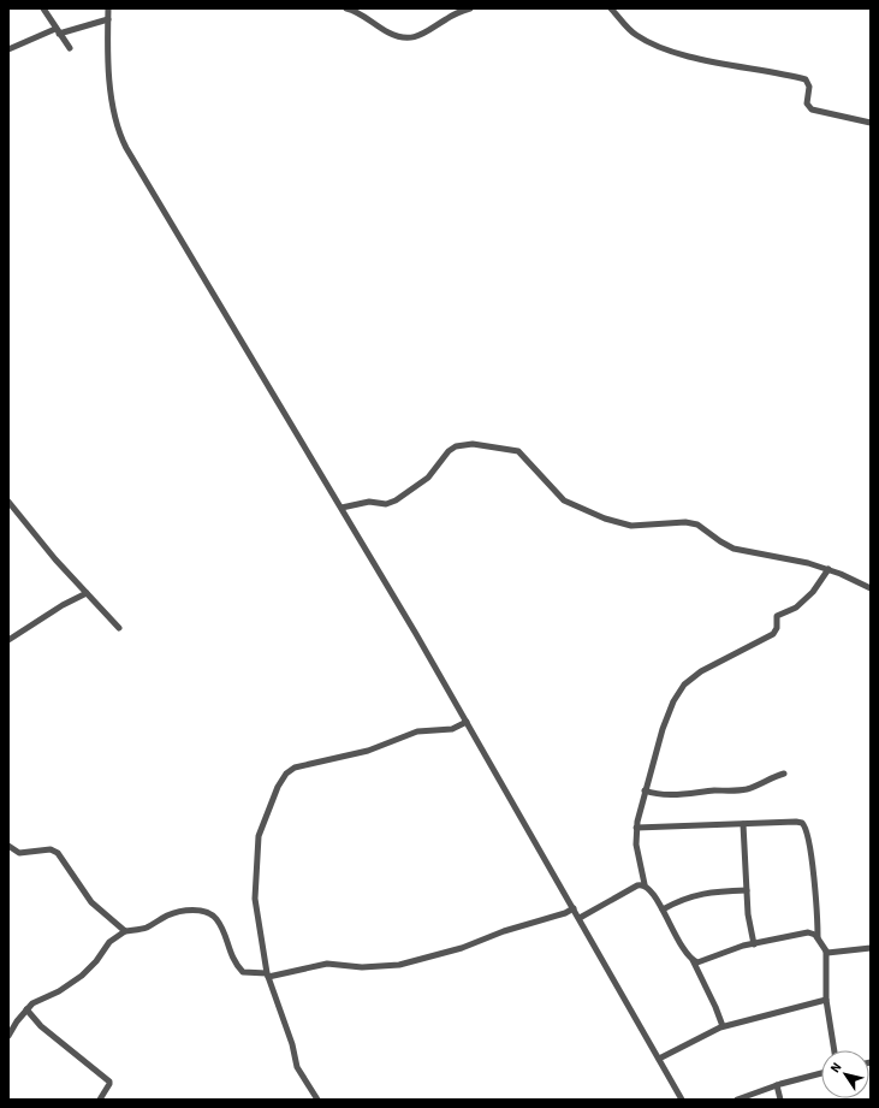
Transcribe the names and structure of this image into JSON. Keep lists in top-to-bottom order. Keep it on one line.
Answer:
{"north":"top left"}
